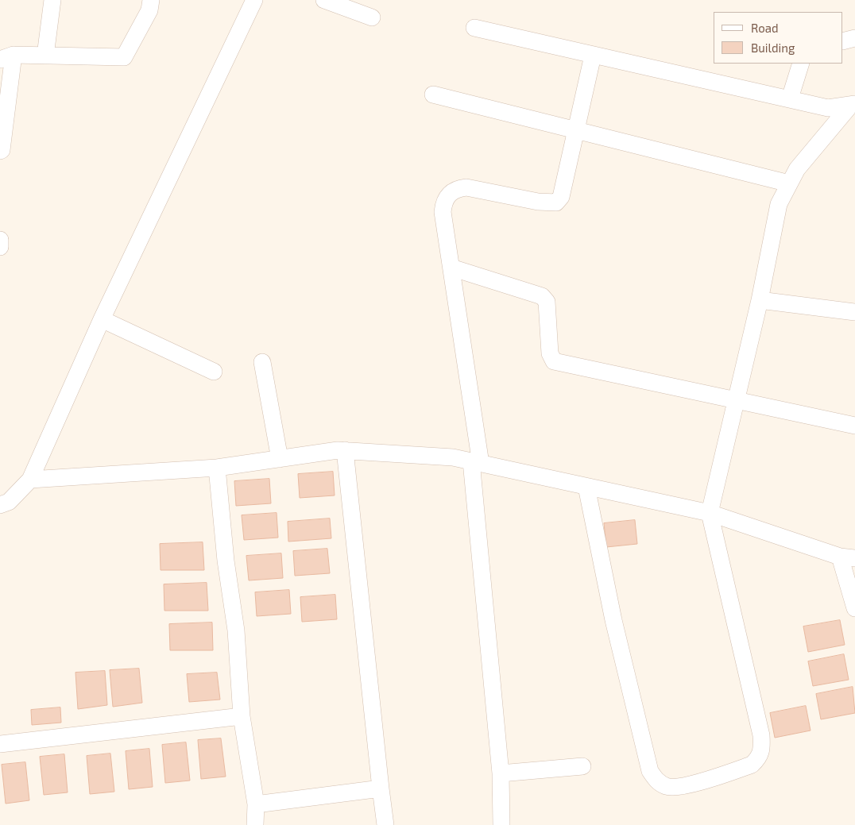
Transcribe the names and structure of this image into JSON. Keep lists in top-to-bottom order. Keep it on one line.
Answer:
{"legend":["Road","Building"]}
